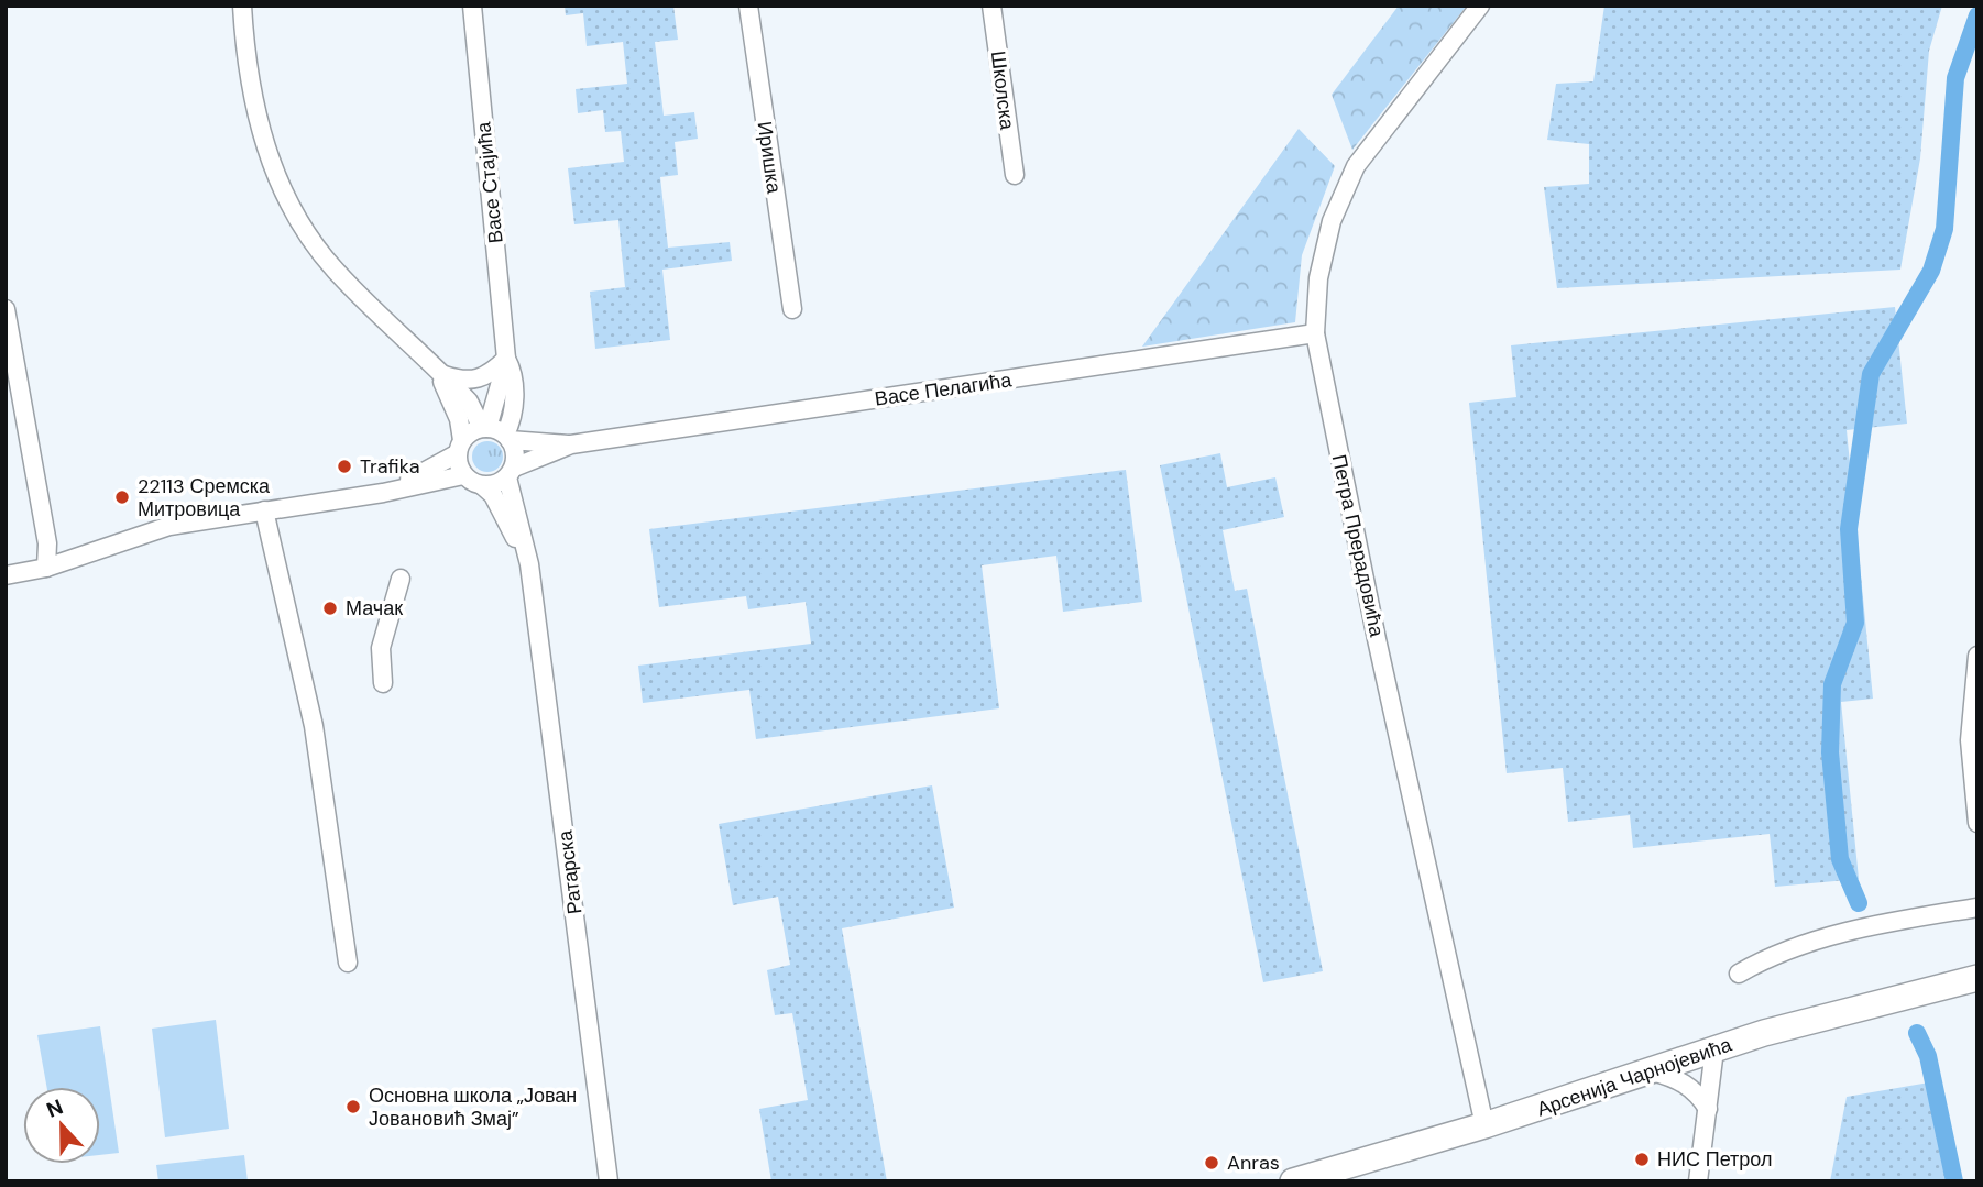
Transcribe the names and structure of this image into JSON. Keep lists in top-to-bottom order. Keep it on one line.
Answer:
{"streets":{"main road":["Арсенија Чарнојевића"],"street":["Школска","Иришка","Васе Стајића","Васе Пелагића","Петра Прерадовића","Ратарска"]},"crossings":[["Васе Стајића","Васе Пелагића"],["Васе Стајића","Ратарска"],["Васе Пелагића","Петра Прерадовића"],["Васе Пелагића","Ратарска"],["Петра Прерадовића","Арсенија Чарнојевића"]],"places":["Trafika","22113 Сремска Митровица","Мачак","Основна школа „Јован Јовановић Змај”","НИС Петрол","Anras"],"north":"top"}
